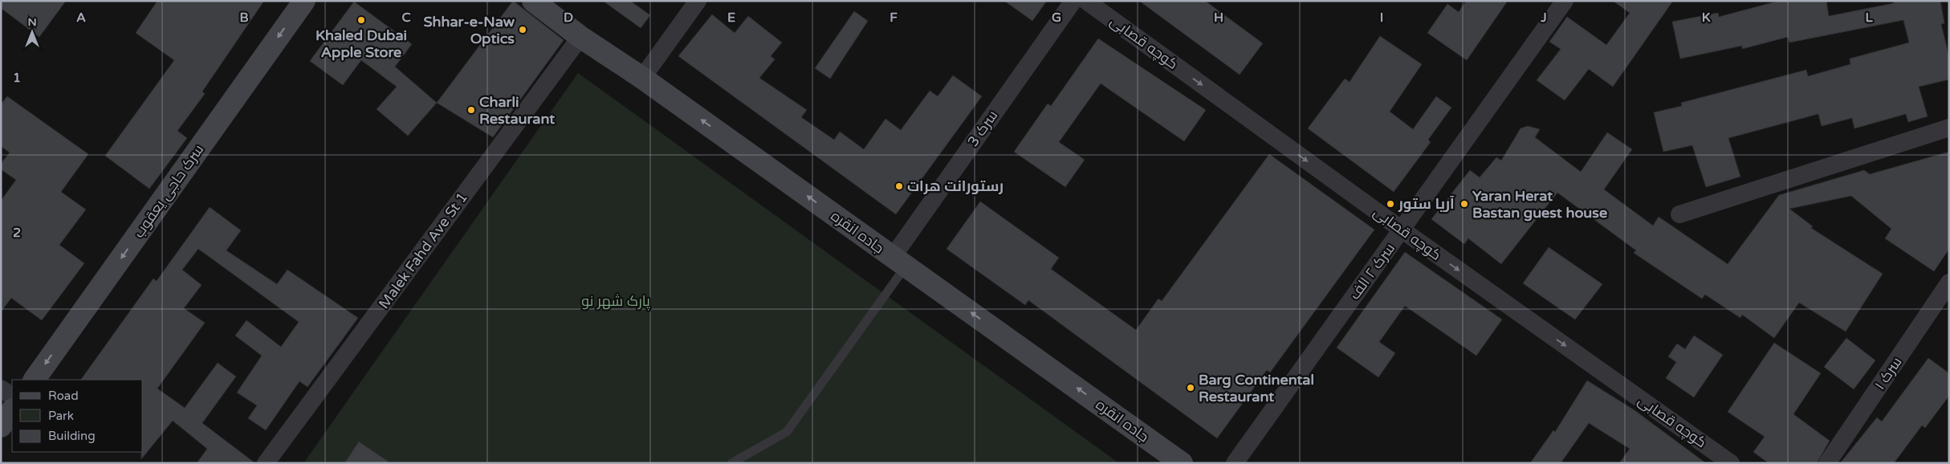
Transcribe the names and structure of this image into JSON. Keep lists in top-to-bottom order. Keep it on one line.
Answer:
{"streets":{"main road":["سرک حاجی یعقوب","جاده انقره"],"street":["کوچه قصابی","سرک 3","Malek Fahd Ave St 1","سرک ۲ الف","سرک ۱"]},"crossings":[["کوچه قصابی","سرک ۲ الف"],["سرک 3","جاده انقره"],["جاده انقره","Malek Fahd Ave St 1"]],"one_way":["کوچه قصابی","سرک حاجی یعقوب","جاده انقره"],"parks":["پارک شهر نو"],"places":["Khaled Dubai Apple Store","Shhar-e-Naw Optics","Charli Restaurant","رستورانت هرات","آریا ستور","Yaran Herat Bastan guest house","Barg Continental Restaurant"],"legend":["Road","Park","Building"],"north":"top","grid":{"columns":["A","B","C","D","E","F","G","H","I","J","K","L"],"rows":["1","2"]}}
